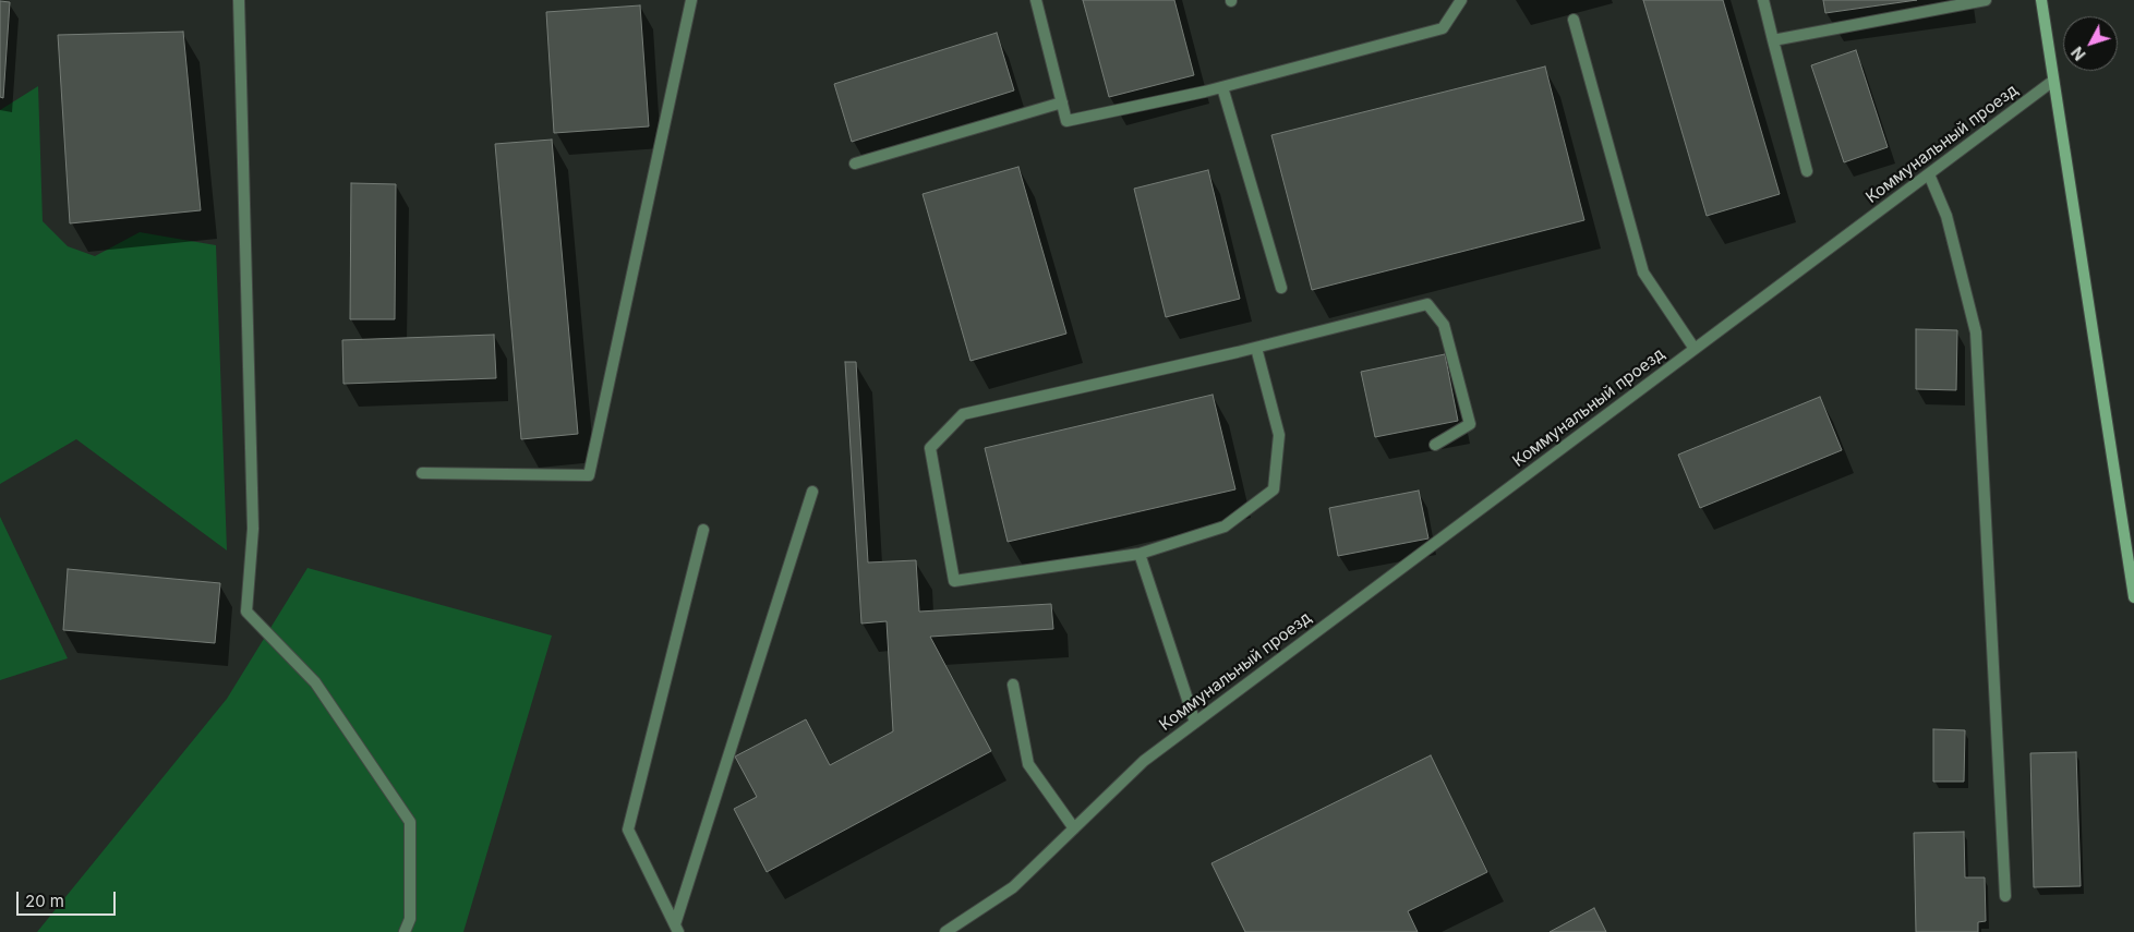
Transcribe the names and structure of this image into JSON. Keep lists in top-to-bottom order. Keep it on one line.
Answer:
{"streets":{"lane":["Коммунальный проезд"]},"scale_bar":"20 m","north":"bottom left"}
